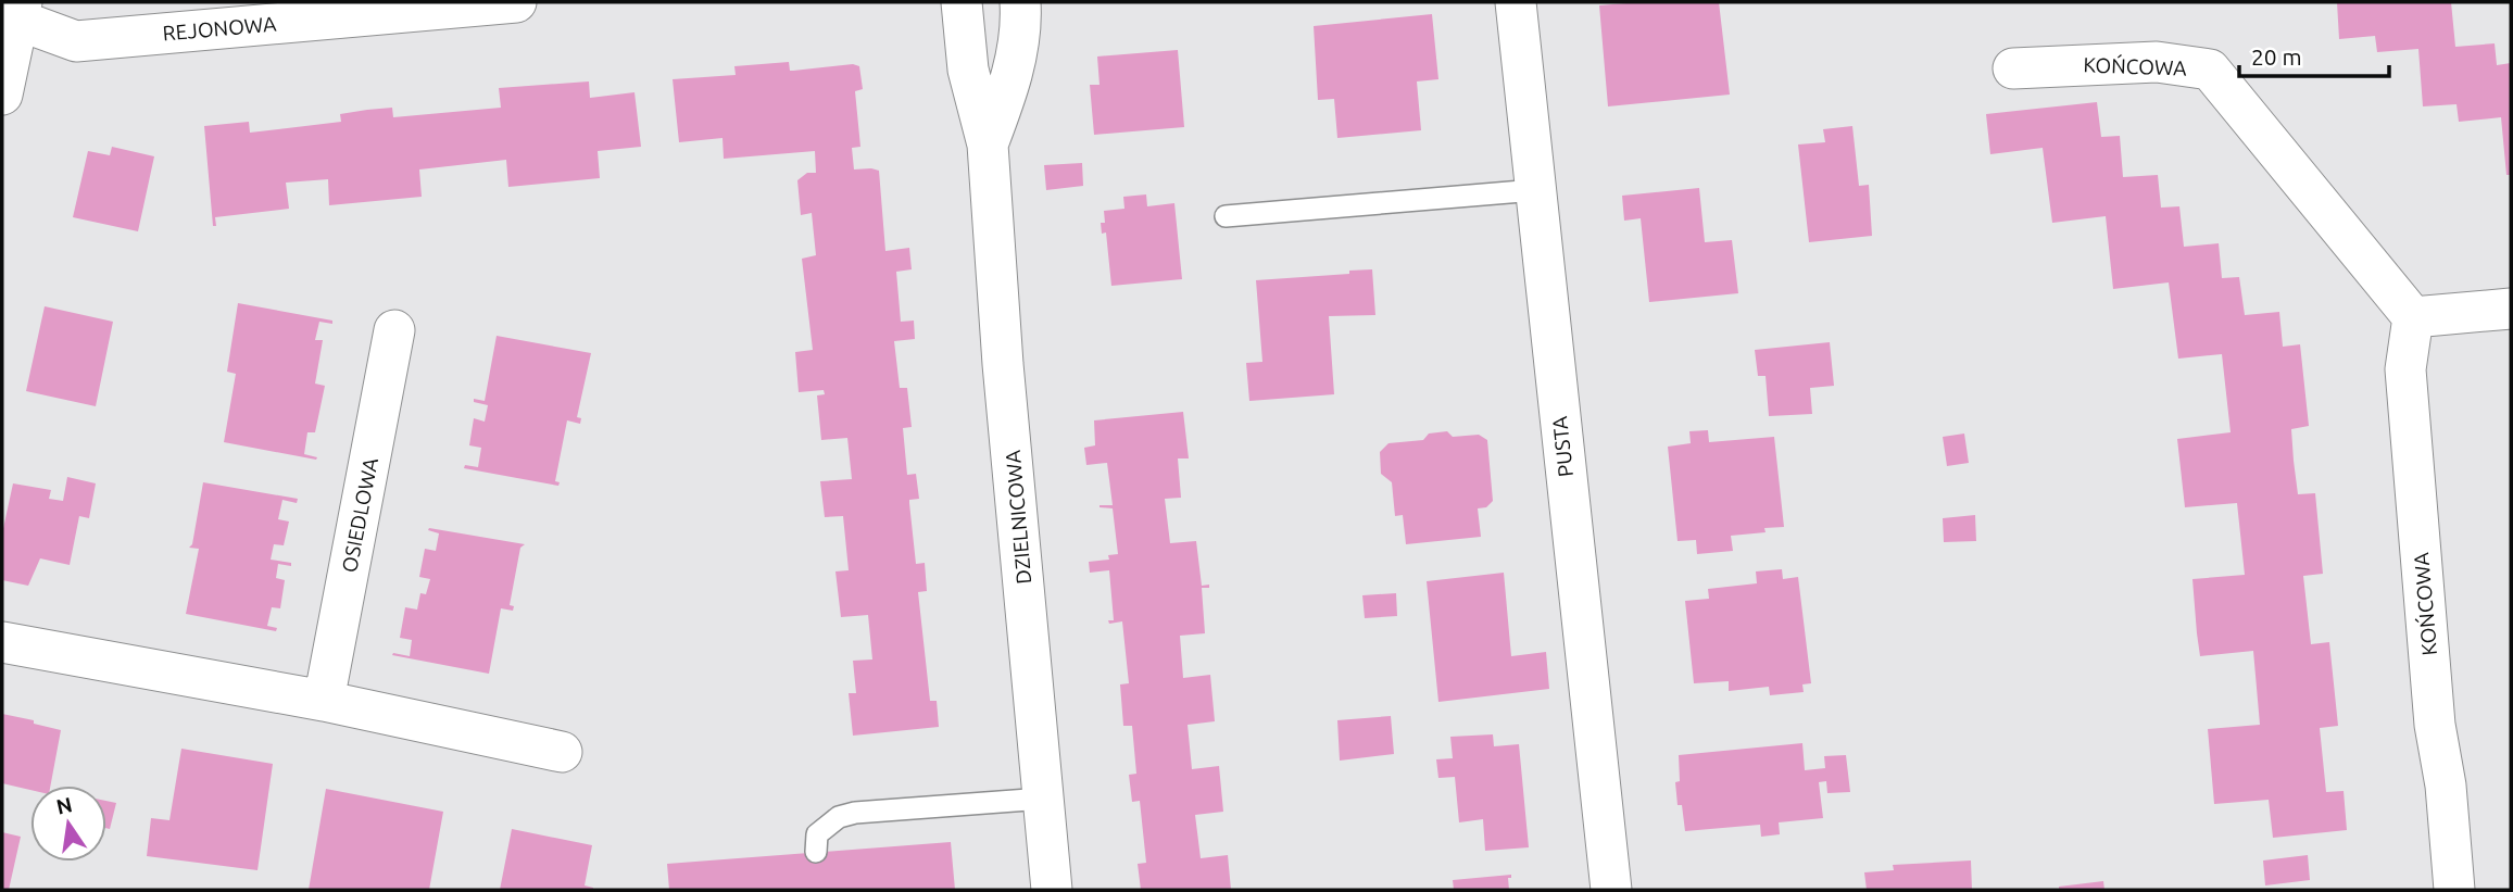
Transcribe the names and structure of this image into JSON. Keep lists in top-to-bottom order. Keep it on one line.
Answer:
{"streets":{"street":["REJONOWA","KOŃCOWA","PUSTA","OSIEDLOWA","DZIELNICOWA"]},"scale_bar":"20 m","north":"top"}
